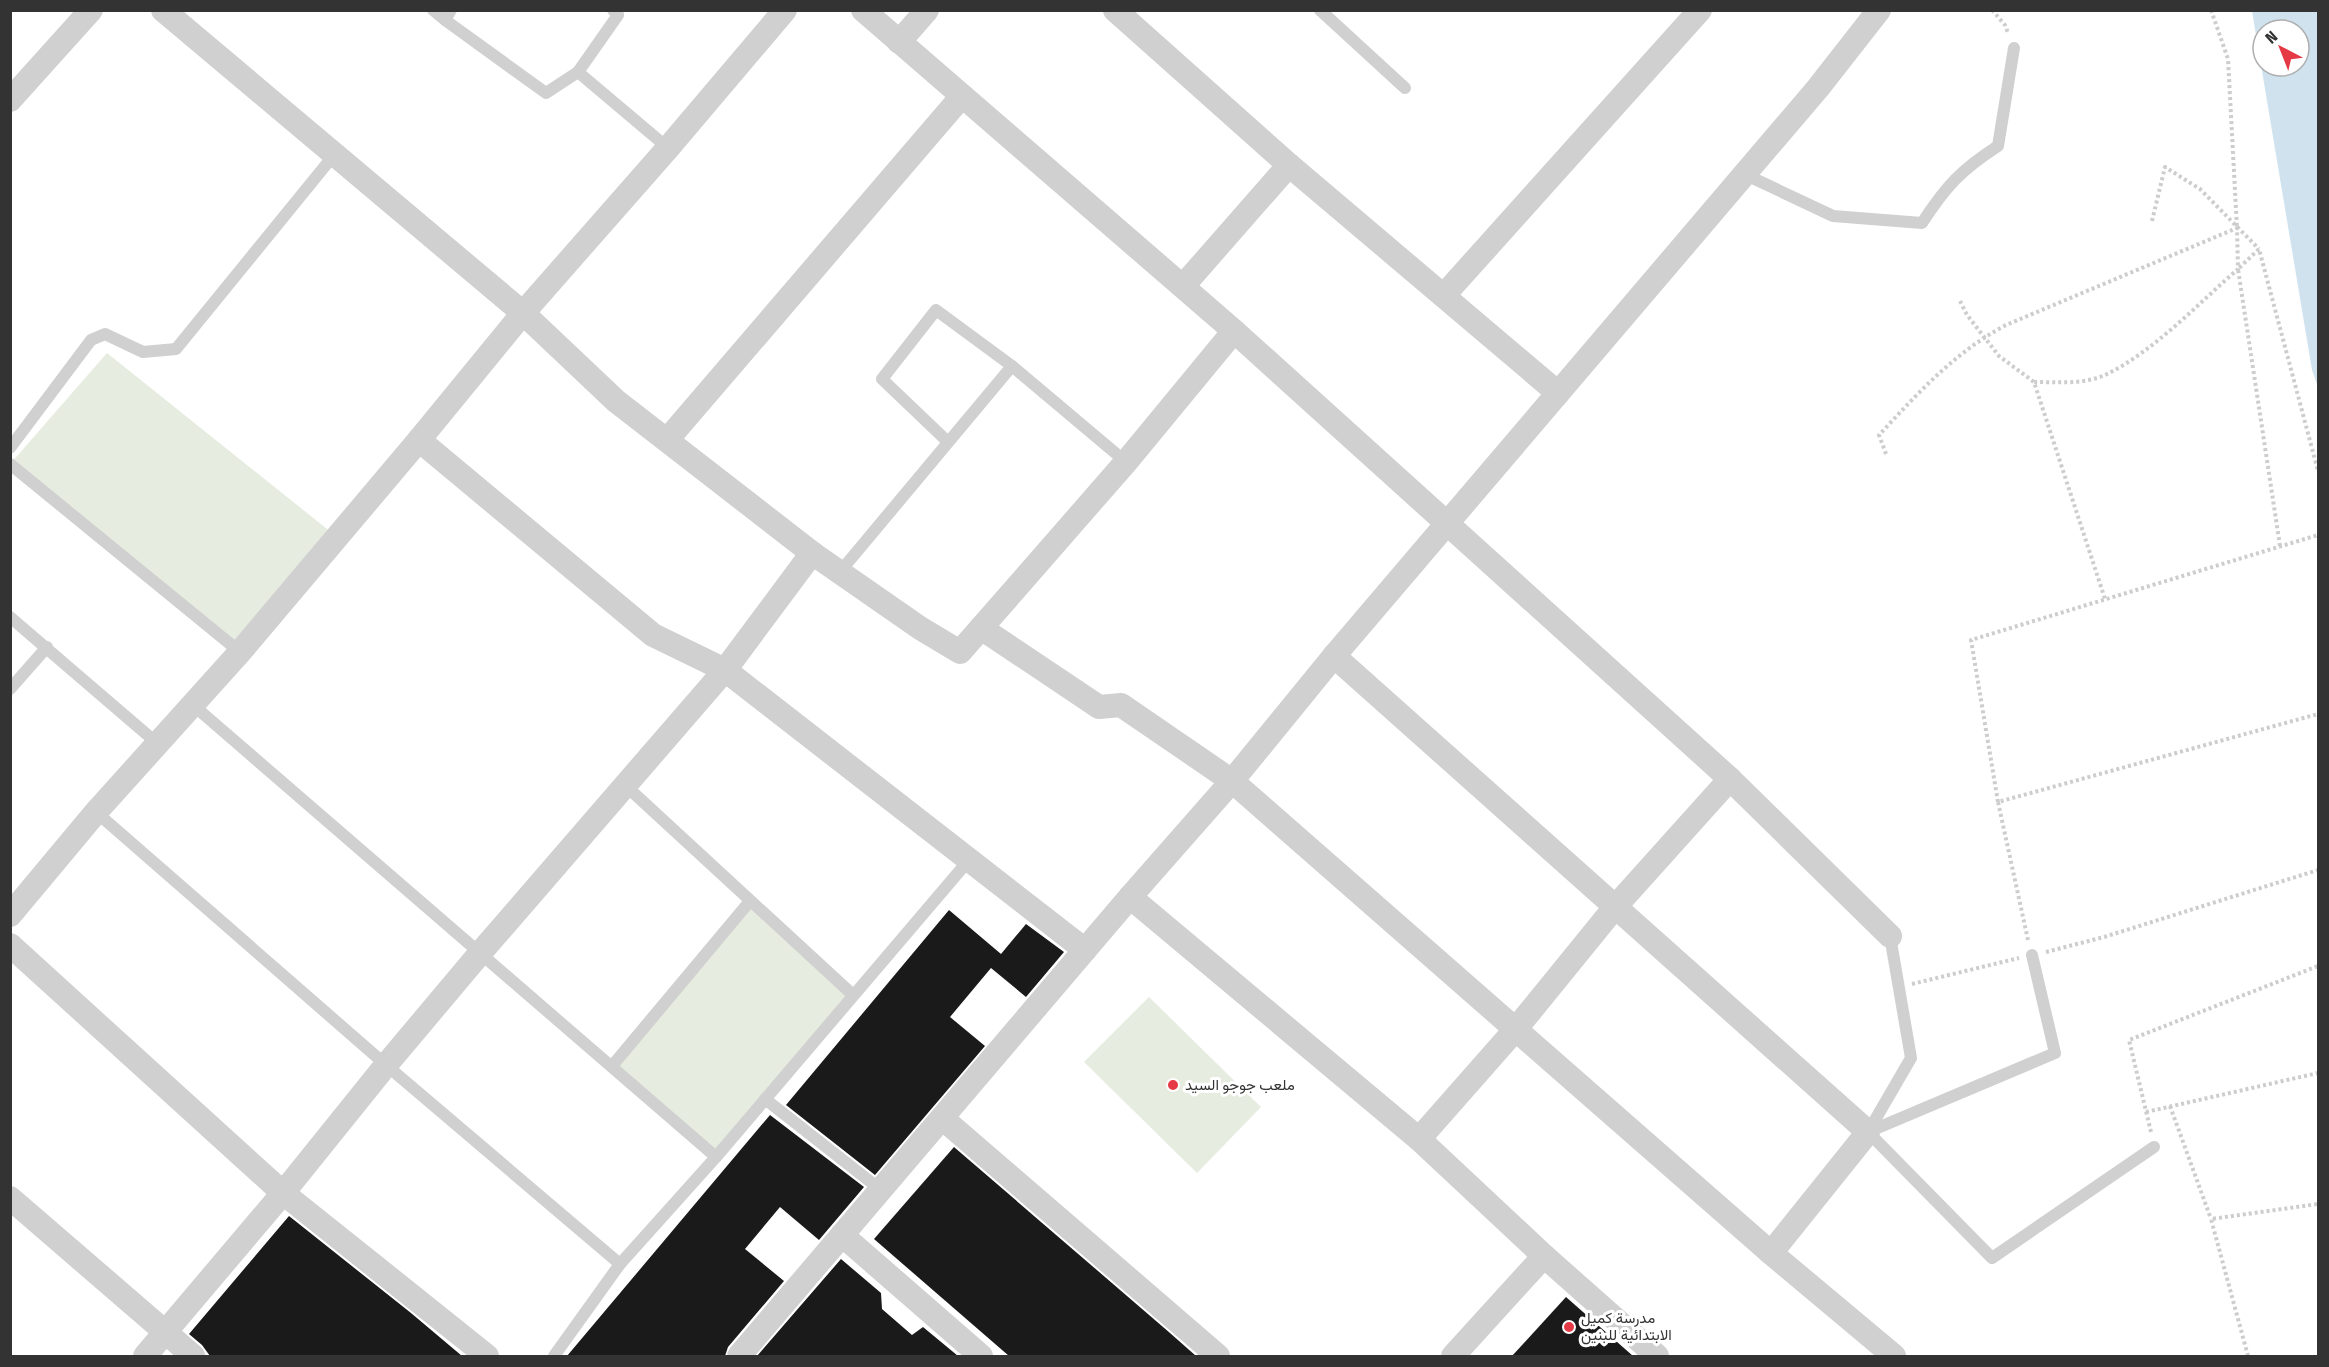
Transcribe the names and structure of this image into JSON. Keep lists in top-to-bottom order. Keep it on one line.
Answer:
{"places":["ملعب جوجو السيد","مدرسة كميل الابتدائية للبنين"],"north":"top left"}
